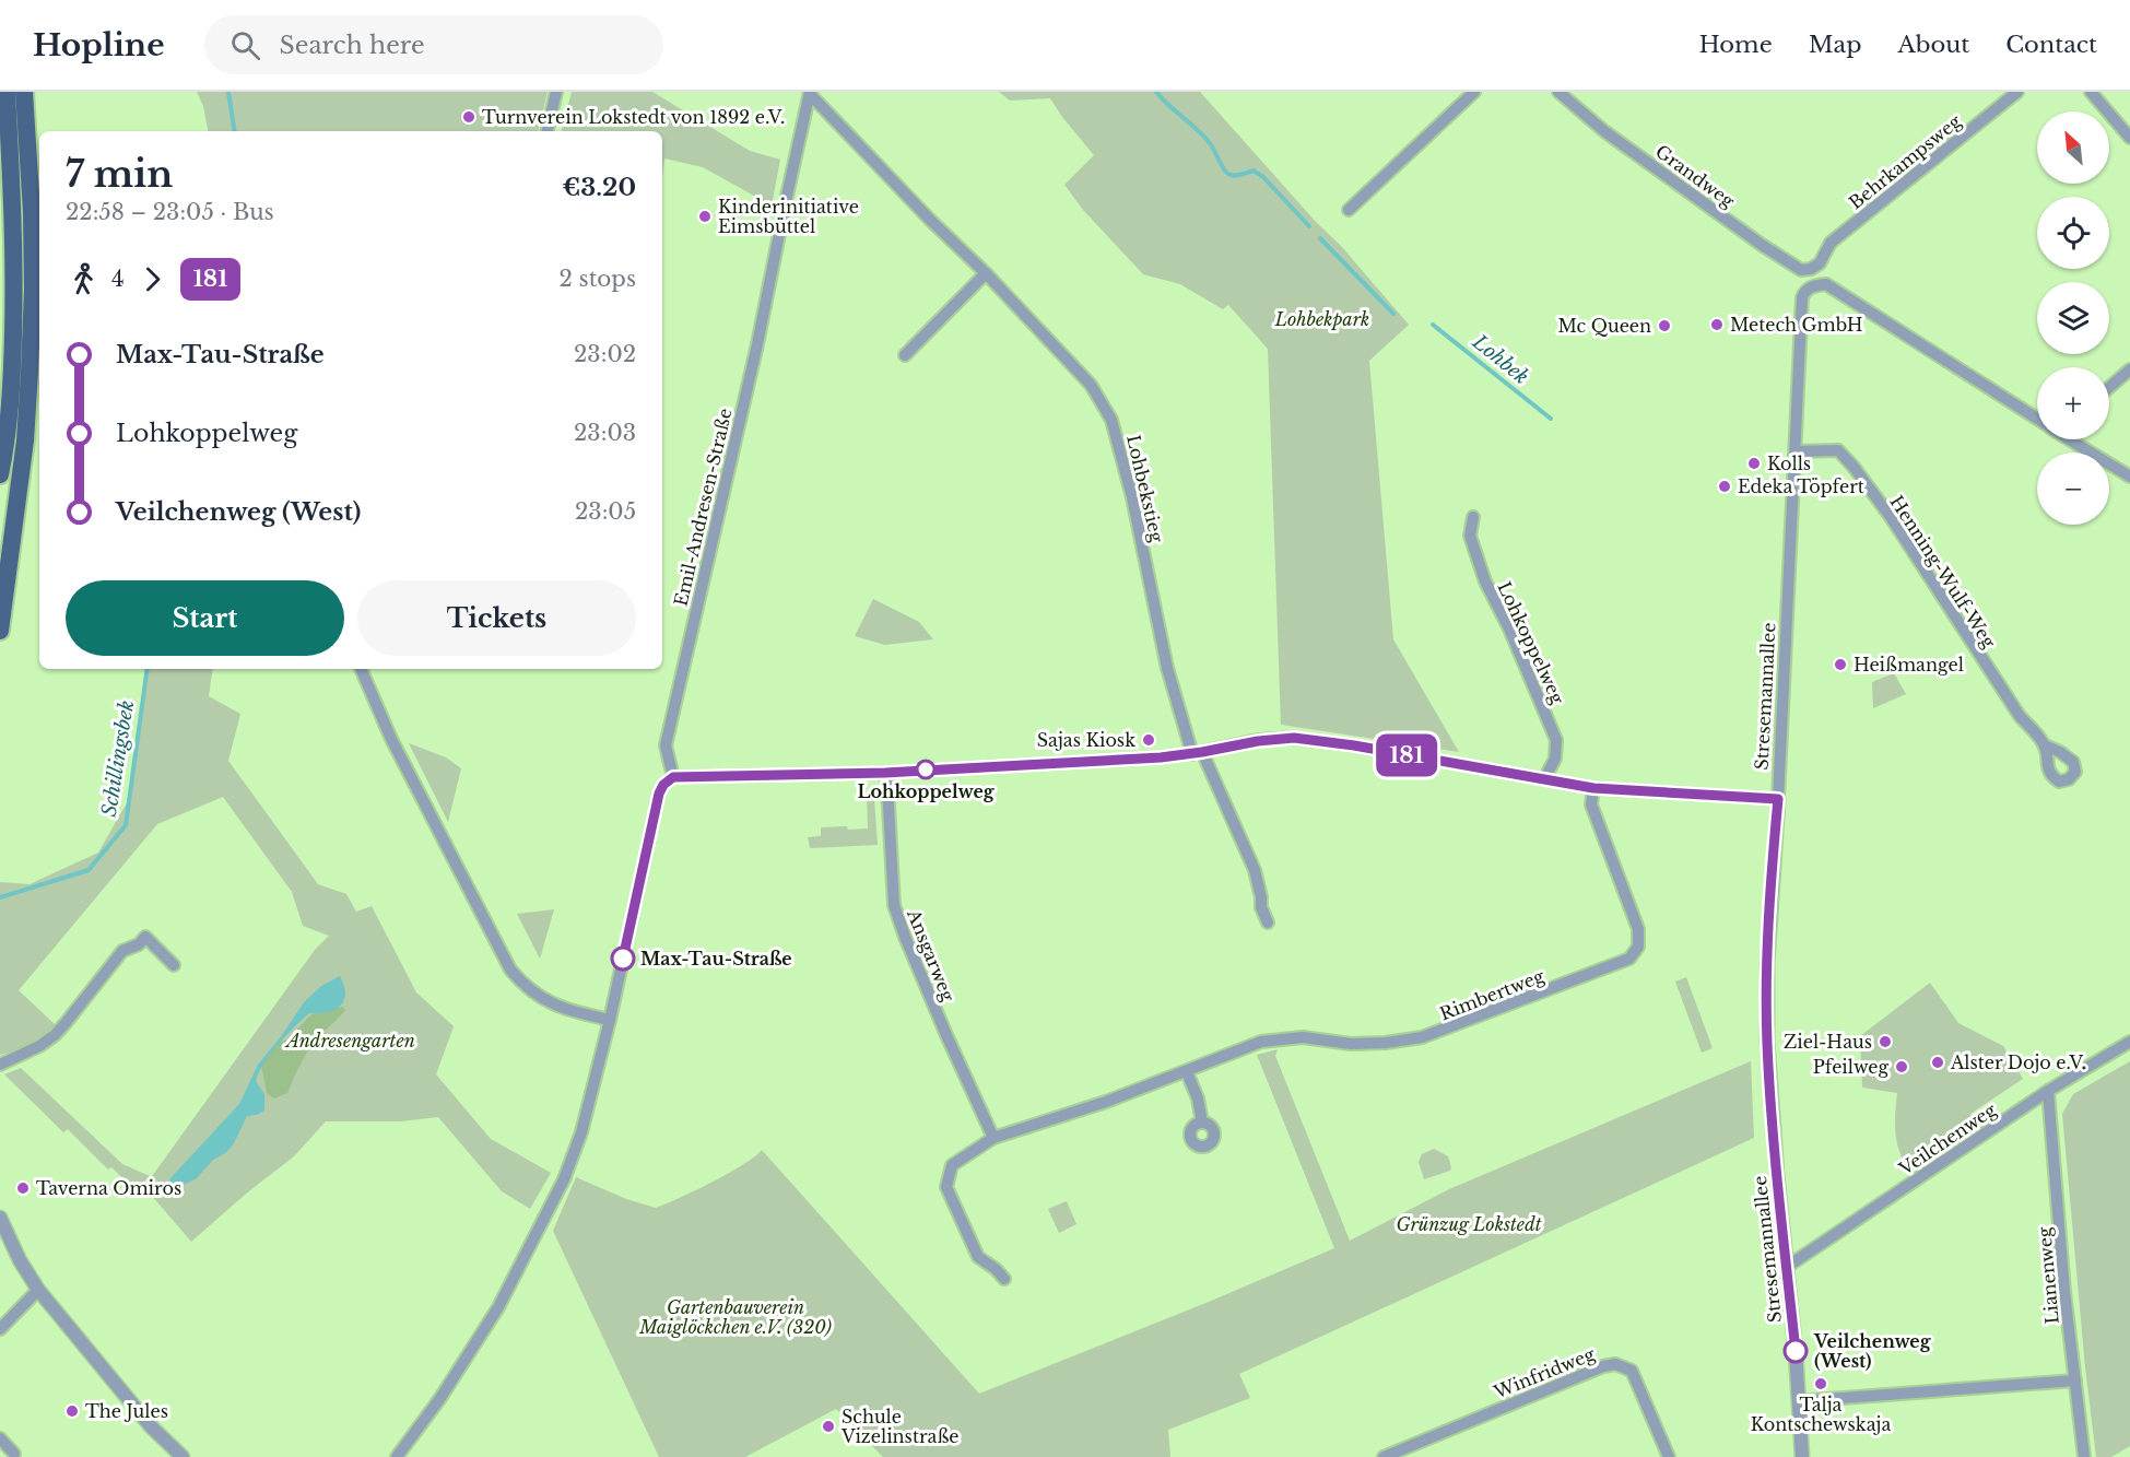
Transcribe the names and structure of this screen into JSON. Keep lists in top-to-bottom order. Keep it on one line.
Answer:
{"streets":{"street":["Behrkampsweg","Grandweg","Lohbekstieg","Emil-Andresen-Straße","Henning-Wulf-Weg","Lohkoppelweg","Stresemannallee","Ansgarweg","Rimbertweg","Veilchenweg","Lianenweg","Winfridweg"]},"crossings":[["Behrkampsweg","Grandweg"],["Lohbekstieg","Emil-Andresen-Straße"],["Henning-Wulf-Weg","Stresemannallee"],["Stresemannallee","Veilchenweg"],["Ansgarweg","Rimbertweg"],["Veilchenweg","Lianenweg"]],"water":["Lohbek","Schillingsbek"],"parks":["Lohbekpark","Andresengarten","Grünzug Lokstedt","Gartenbauverein Maiglöckchen e.V. (320)"],"places":["Turnverein Lokstedt von 1892 e.V.","Kinderinitiative Eimsbüttel","Metech GmbH","Mc Queen","Kolls","Edeka Töpfert","Heißmangel","Sajas Kiosk","Lohkoppelweg","Max-Tau-Straße","Ziel-Haus","Alster Dojo e.V.","Pfeilweg","Taverna Omiros","Veilchenweg (West)","Talja Kontschewskaja","The Jules","Schule Vizelinstraße"],"lines":["bus line 181"],"north":"top left","page":{"header":"Hopline","search":"Search here","nav":["Home","Map","About","Contact"],"on_map":"181","map_buttons":["+","−"],"heading":["7 min","22:58 – 23:05 · Bus","€3.20"],"legs":["4","181","2 stops"],"list":[{"name":"Max-Tau-Straße","value":"23:02"},{"name":"Lohkoppelweg","value":"23:03"},{"name":"Veilchenweg (West)","value":"23:05"}],"buttons":["Start","Tickets"]}}
